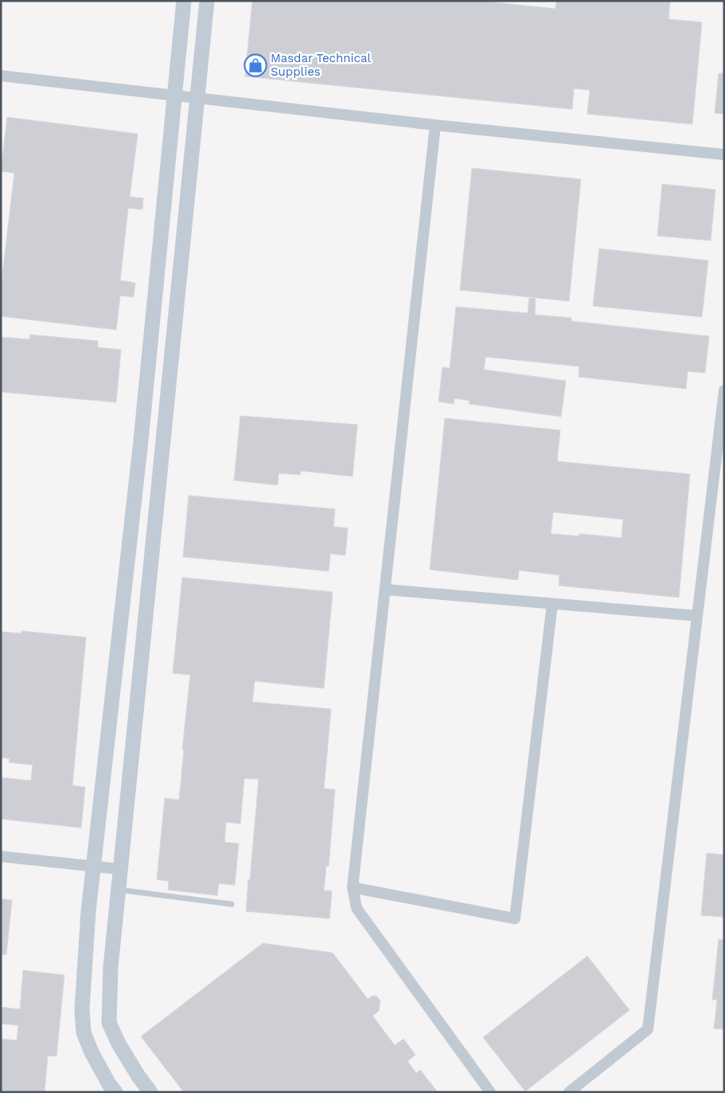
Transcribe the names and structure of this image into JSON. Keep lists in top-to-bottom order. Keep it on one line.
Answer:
{"places":{"shop":["Masdar Technical Supplies"]}}
